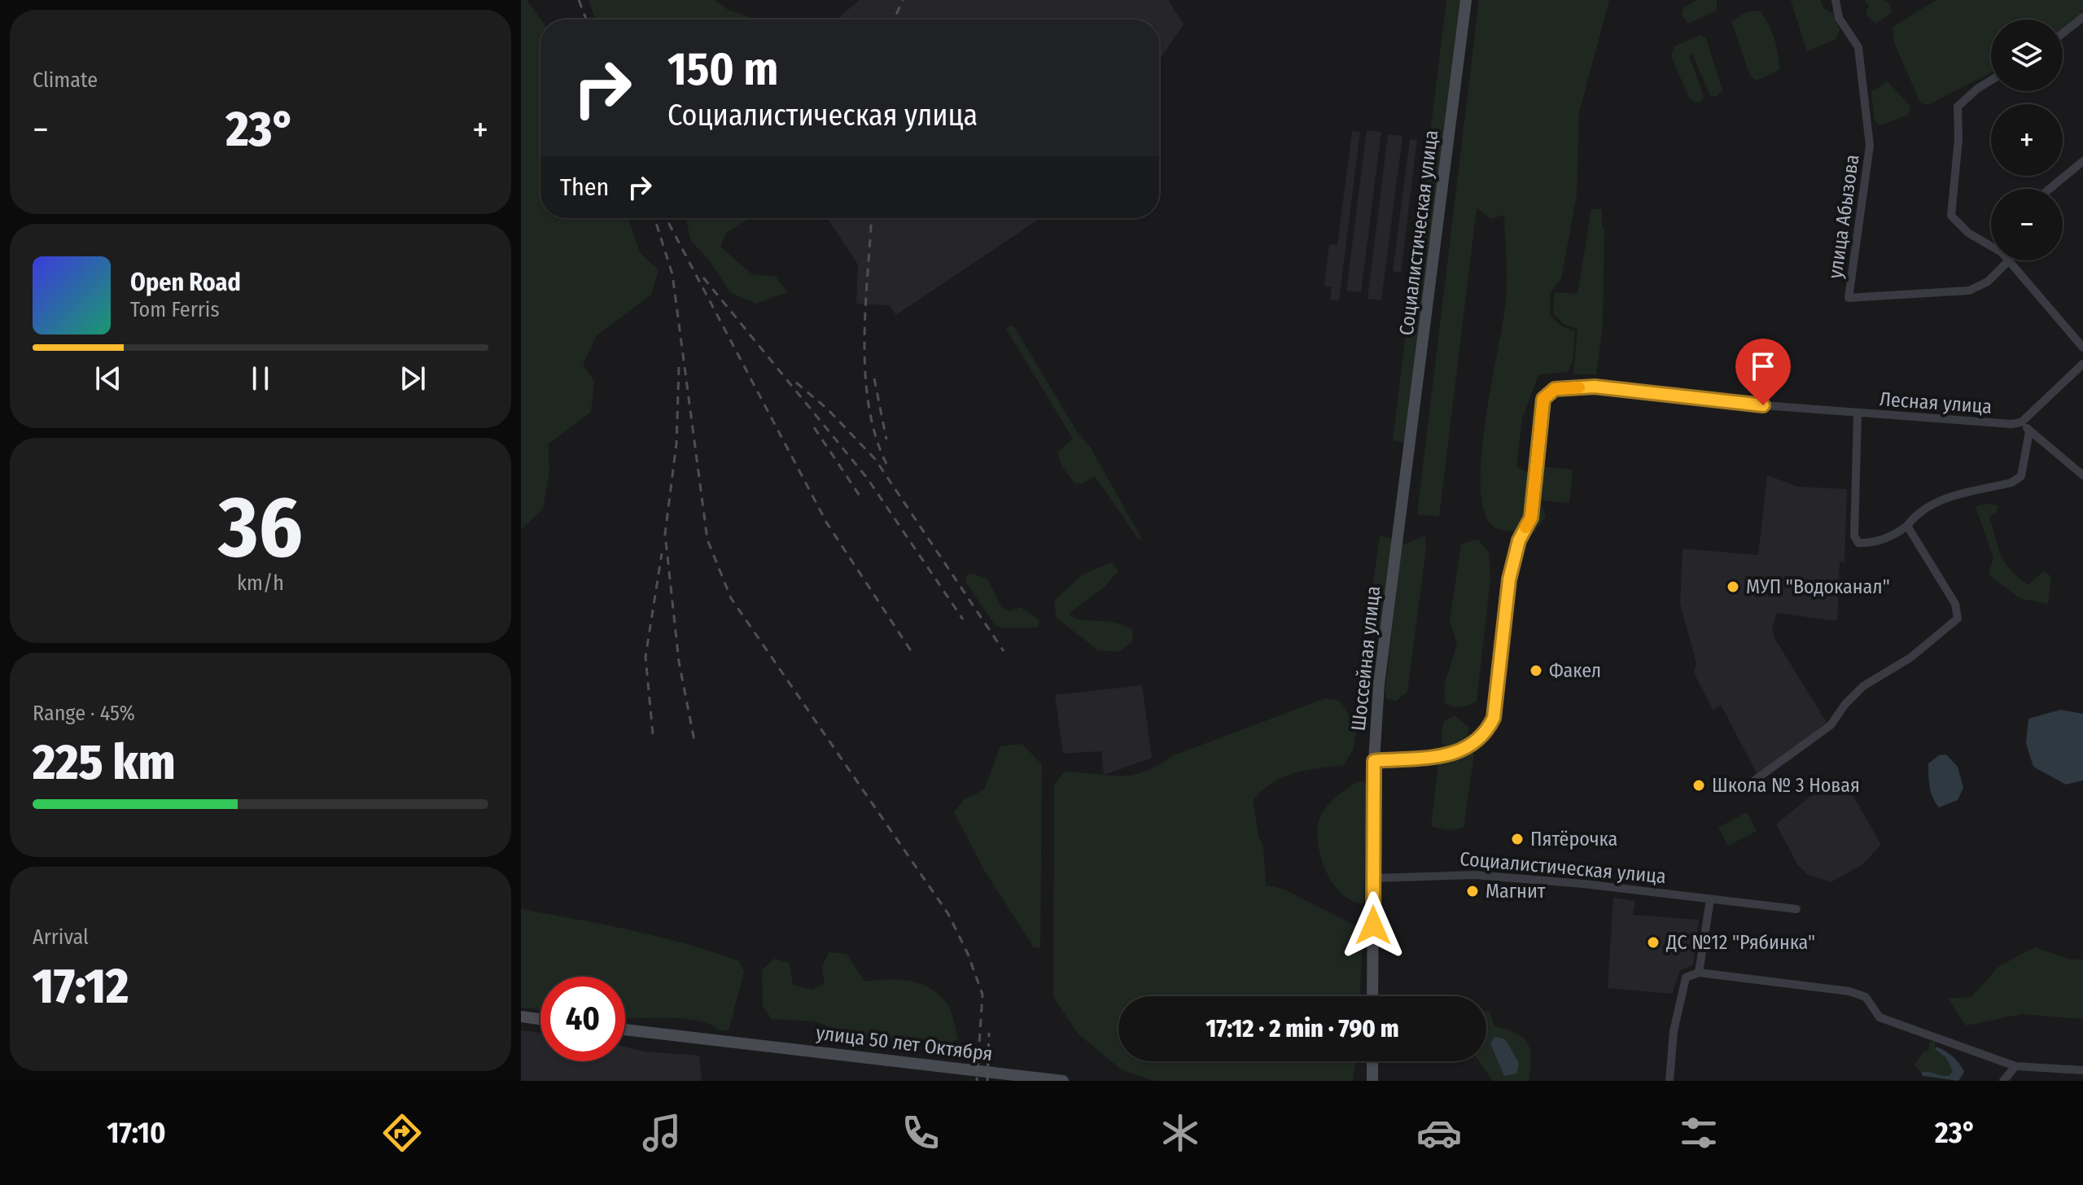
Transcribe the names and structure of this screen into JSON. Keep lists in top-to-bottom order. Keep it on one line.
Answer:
{"streets":{"street":["улица Абызова","Социалистическая улица","Лесная улица","Шоссейная улица","улица 50 лет Октября"]},"crossings":[["Социалистическая улица","Шоссейная улица"],["Лесная улица","Шоссейная улица"]],"places":["МУП \"Водоканал\"","Факел","Школа № 3 Новая","Пятёрочка","Магнит","ДС №12 \"Рябинка\""],"page":{"tile":["Climate",["36","km/h"],["Range · 45%","225 km"],["Arrival","17:12"]],"map_buttons":["+","−"],"turn":["150 m","Социалистическая улица"],"heat":["−","23°","+"],"then":"Then","song":["Open Road","Tom Ferris"],"limit":"40","trip":"17:12 · 2 min · 790 m","tabs":["17:10","23°"]}}
